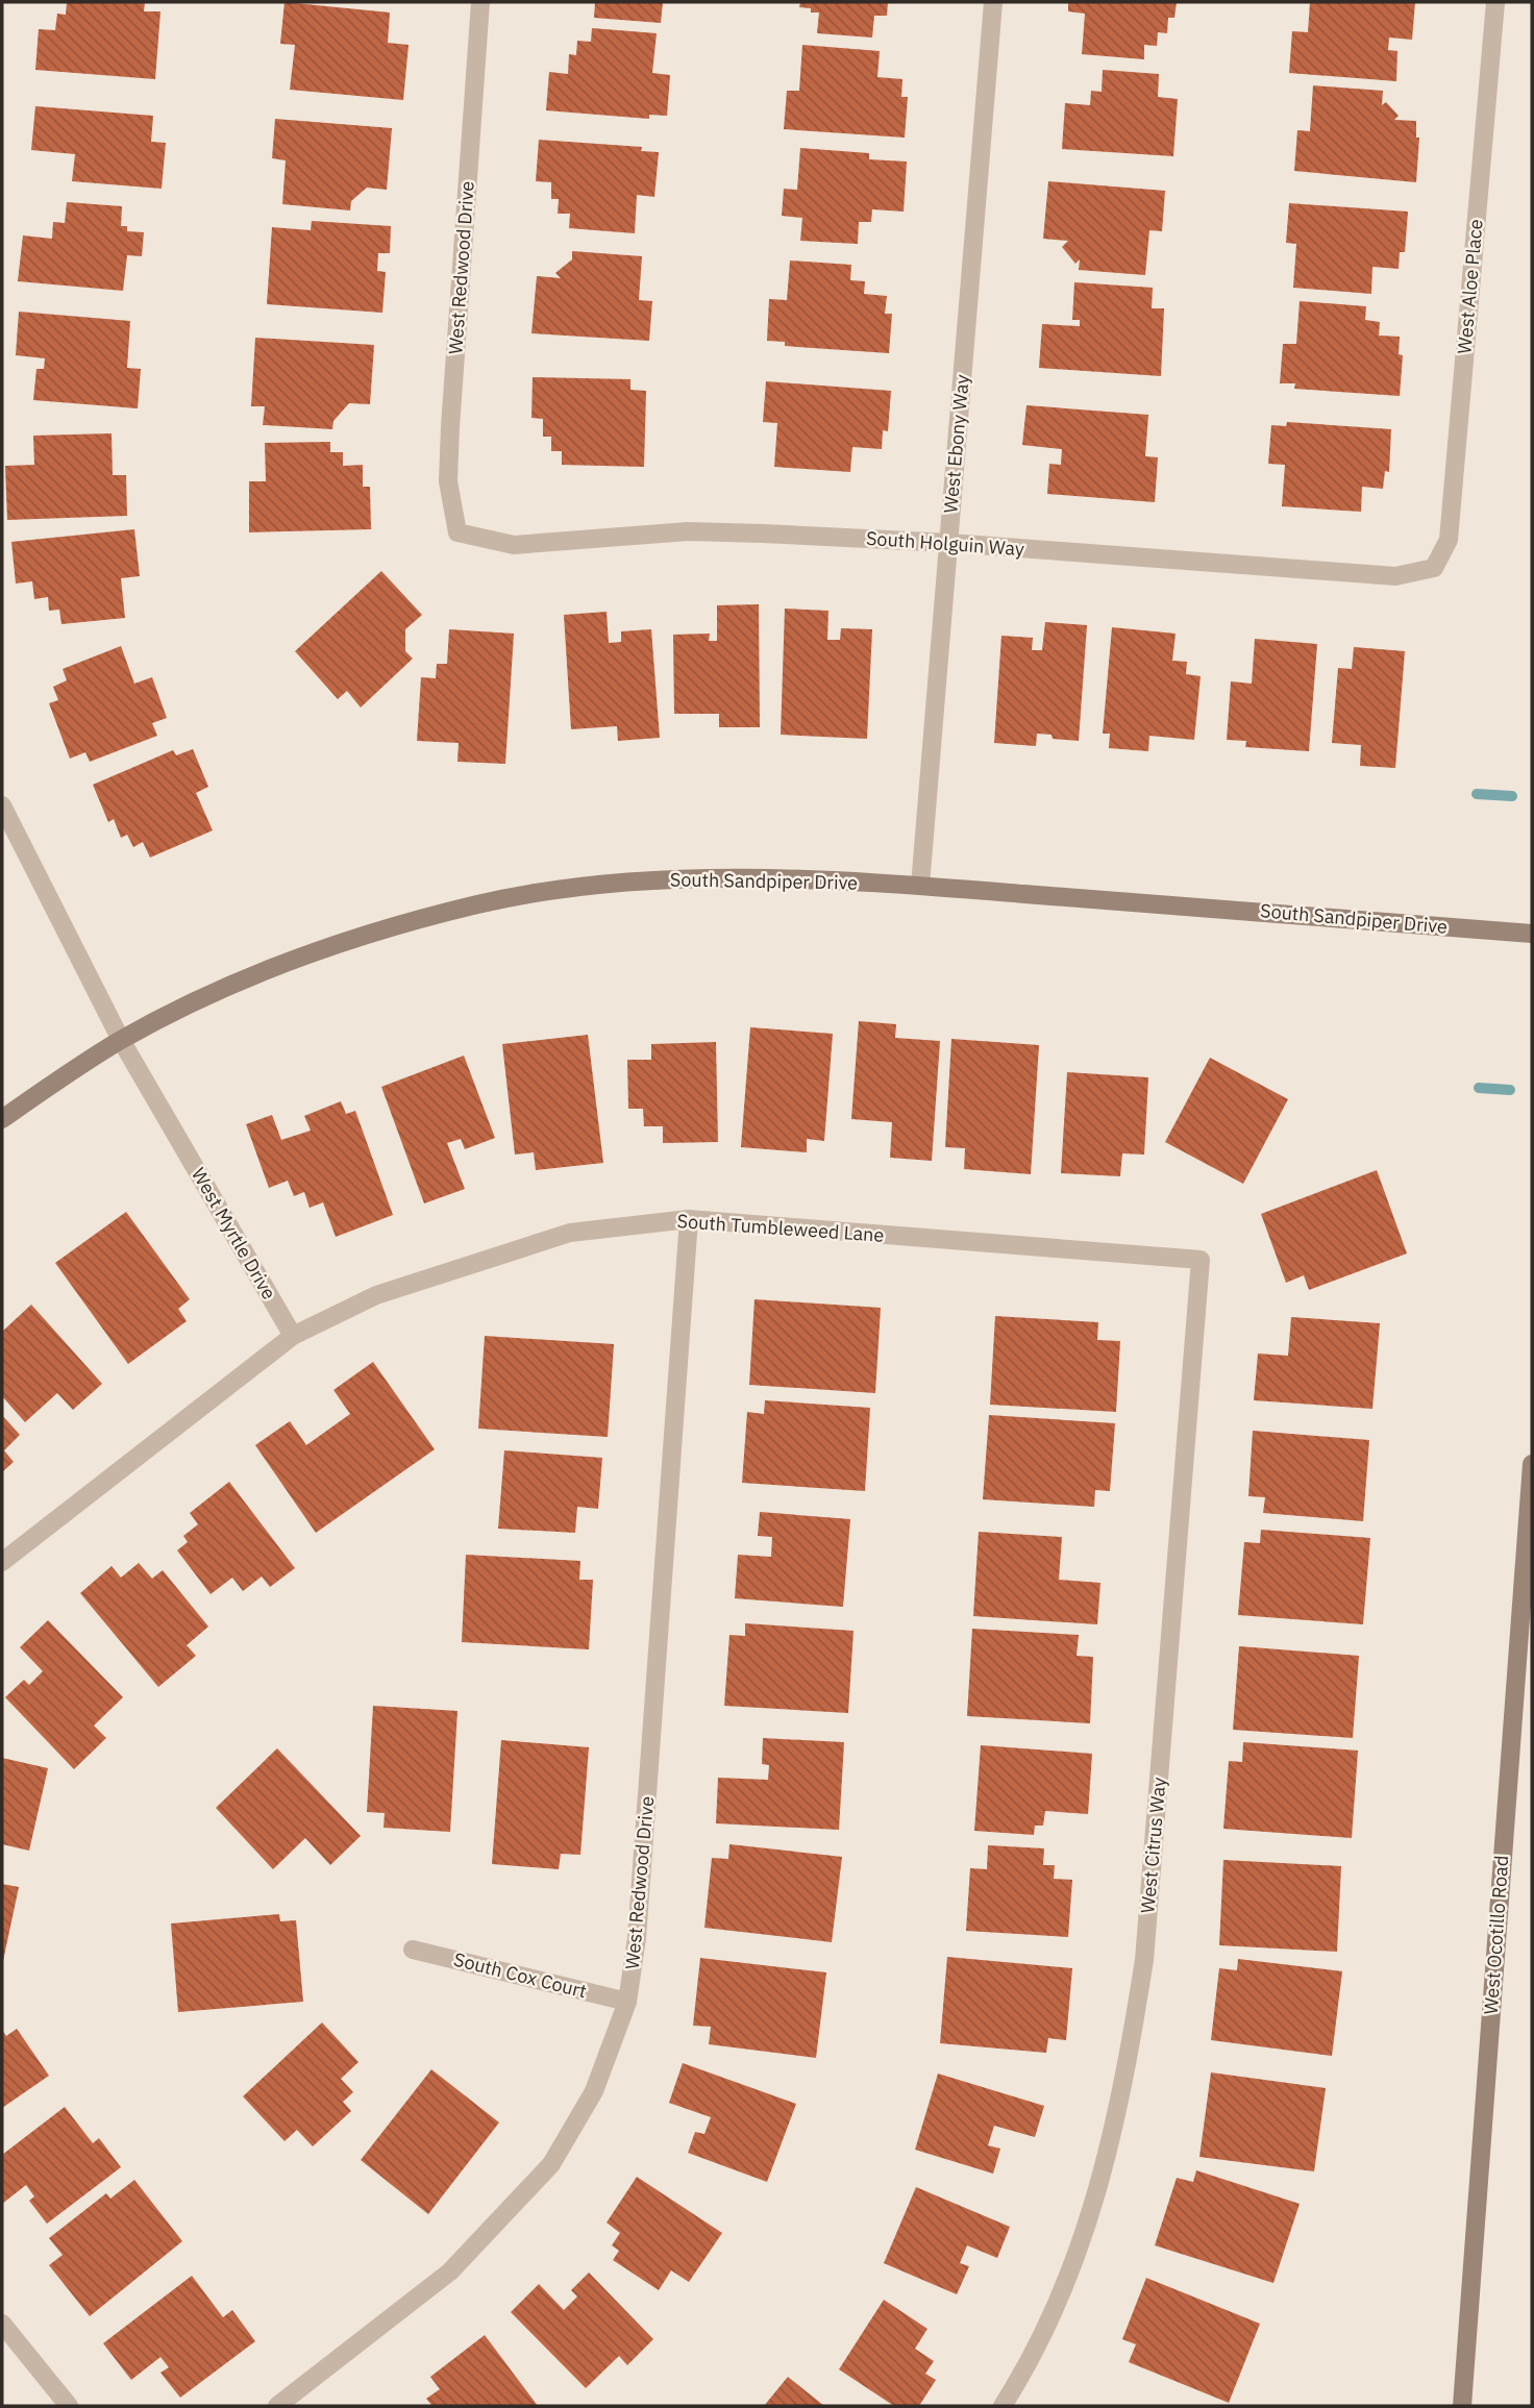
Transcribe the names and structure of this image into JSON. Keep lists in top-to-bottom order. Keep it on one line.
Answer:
{"streets":{"street":["West Redwood Drive","West Aloe Place","West Ebony Way","South Holguin Way","South Sandpiper Drive","South Tumbleweed Lane","West Myrtle Drive","West Citrus Way","West Ocotillo Road","South Cox Court"]},"crossings":[["West Redwood Drive","South Holguin Way"],["West Redwood Drive","South Tumbleweed Lane"],["West Redwood Drive","South Cox Court"],["West Aloe Place","South Holguin Way"],["West Ebony Way","South Holguin Way"],["West Ebony Way","South Sandpiper Drive"],["South Sandpiper Drive","West Myrtle Drive"],["South Tumbleweed Lane","West Myrtle Drive"],["South Tumbleweed Lane","West Citrus Way"]]}
